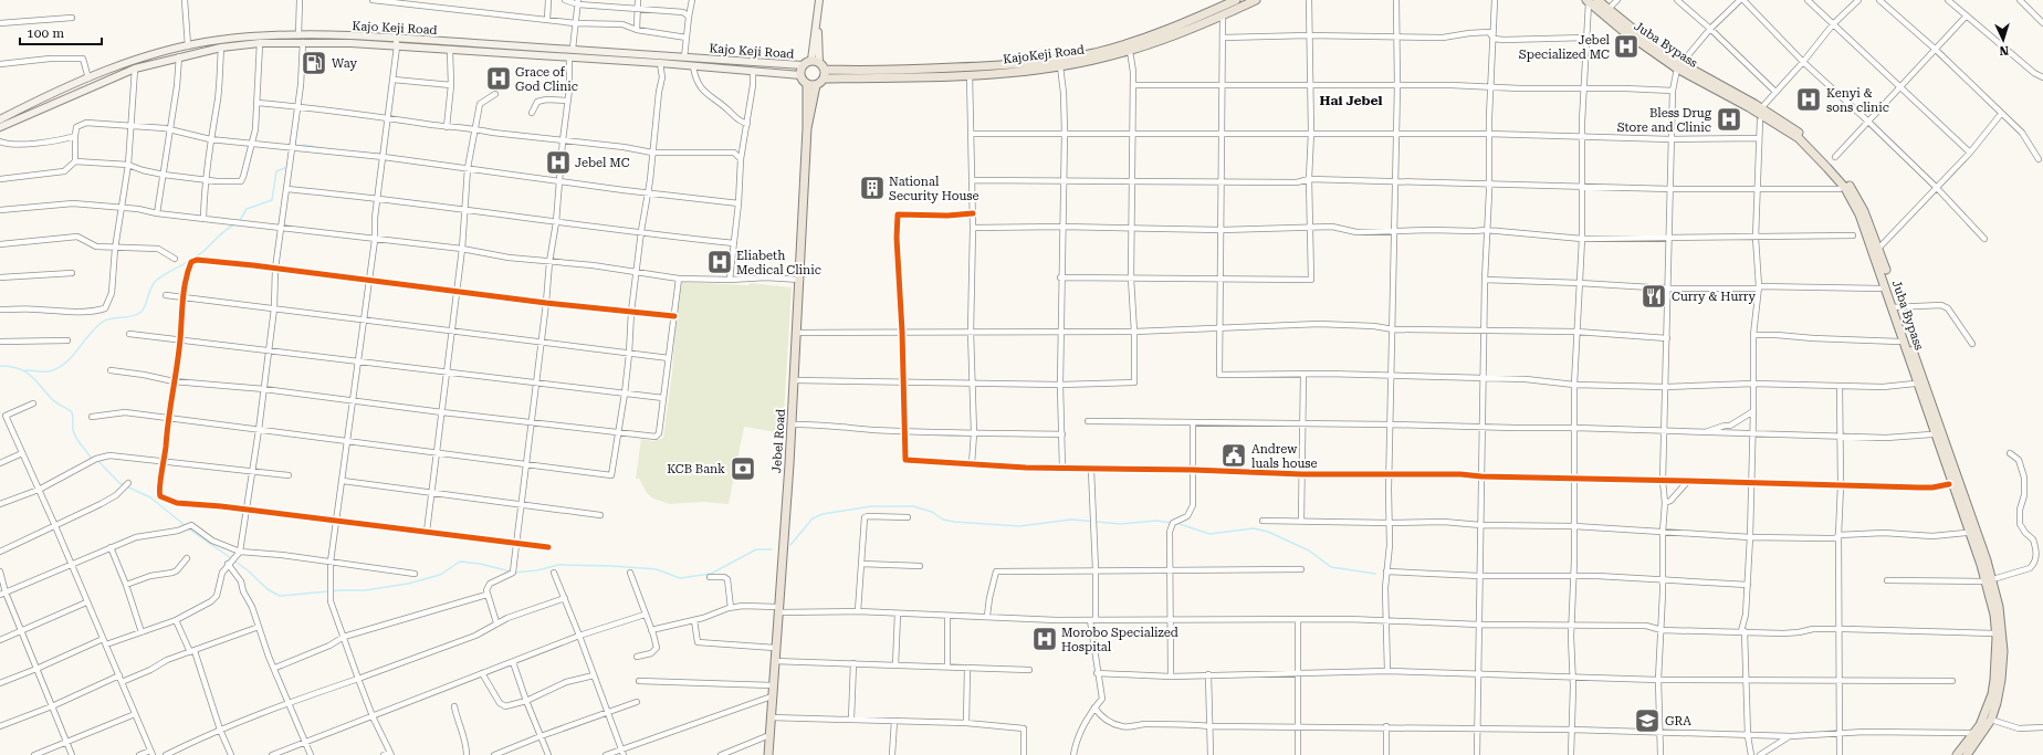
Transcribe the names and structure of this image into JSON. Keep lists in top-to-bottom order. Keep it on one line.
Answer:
{"streets":{"main road":["Kajo Keji Road","Juba Bypass","KajoKeji Road","Jebel Road"]},"crossings":[["Kajo Keji Road","KajoKeji Road"],["Kajo Keji Road","Jebel Road"],["KajoKeji Road","Jebel Road"]],"districts":["Hai Jebel"],"places":{"hospital":["Jebel Specialized MC","Grace of God Clinic","Kenyi & sons clinic","Bless Drug Store and Clinic","Jebel MC","Eliabeth Medical Clinic","Morobo Specialized Hospital"],"fuel station":["Way"],"building":["National Security House"],"restaurant":["Curry & Hurry"],"public building":["Andrew luals house"],"bank":["KCB Bank"],"school or university":["GRA"]},"scale_bar":"100 m","north":"bottom"}
